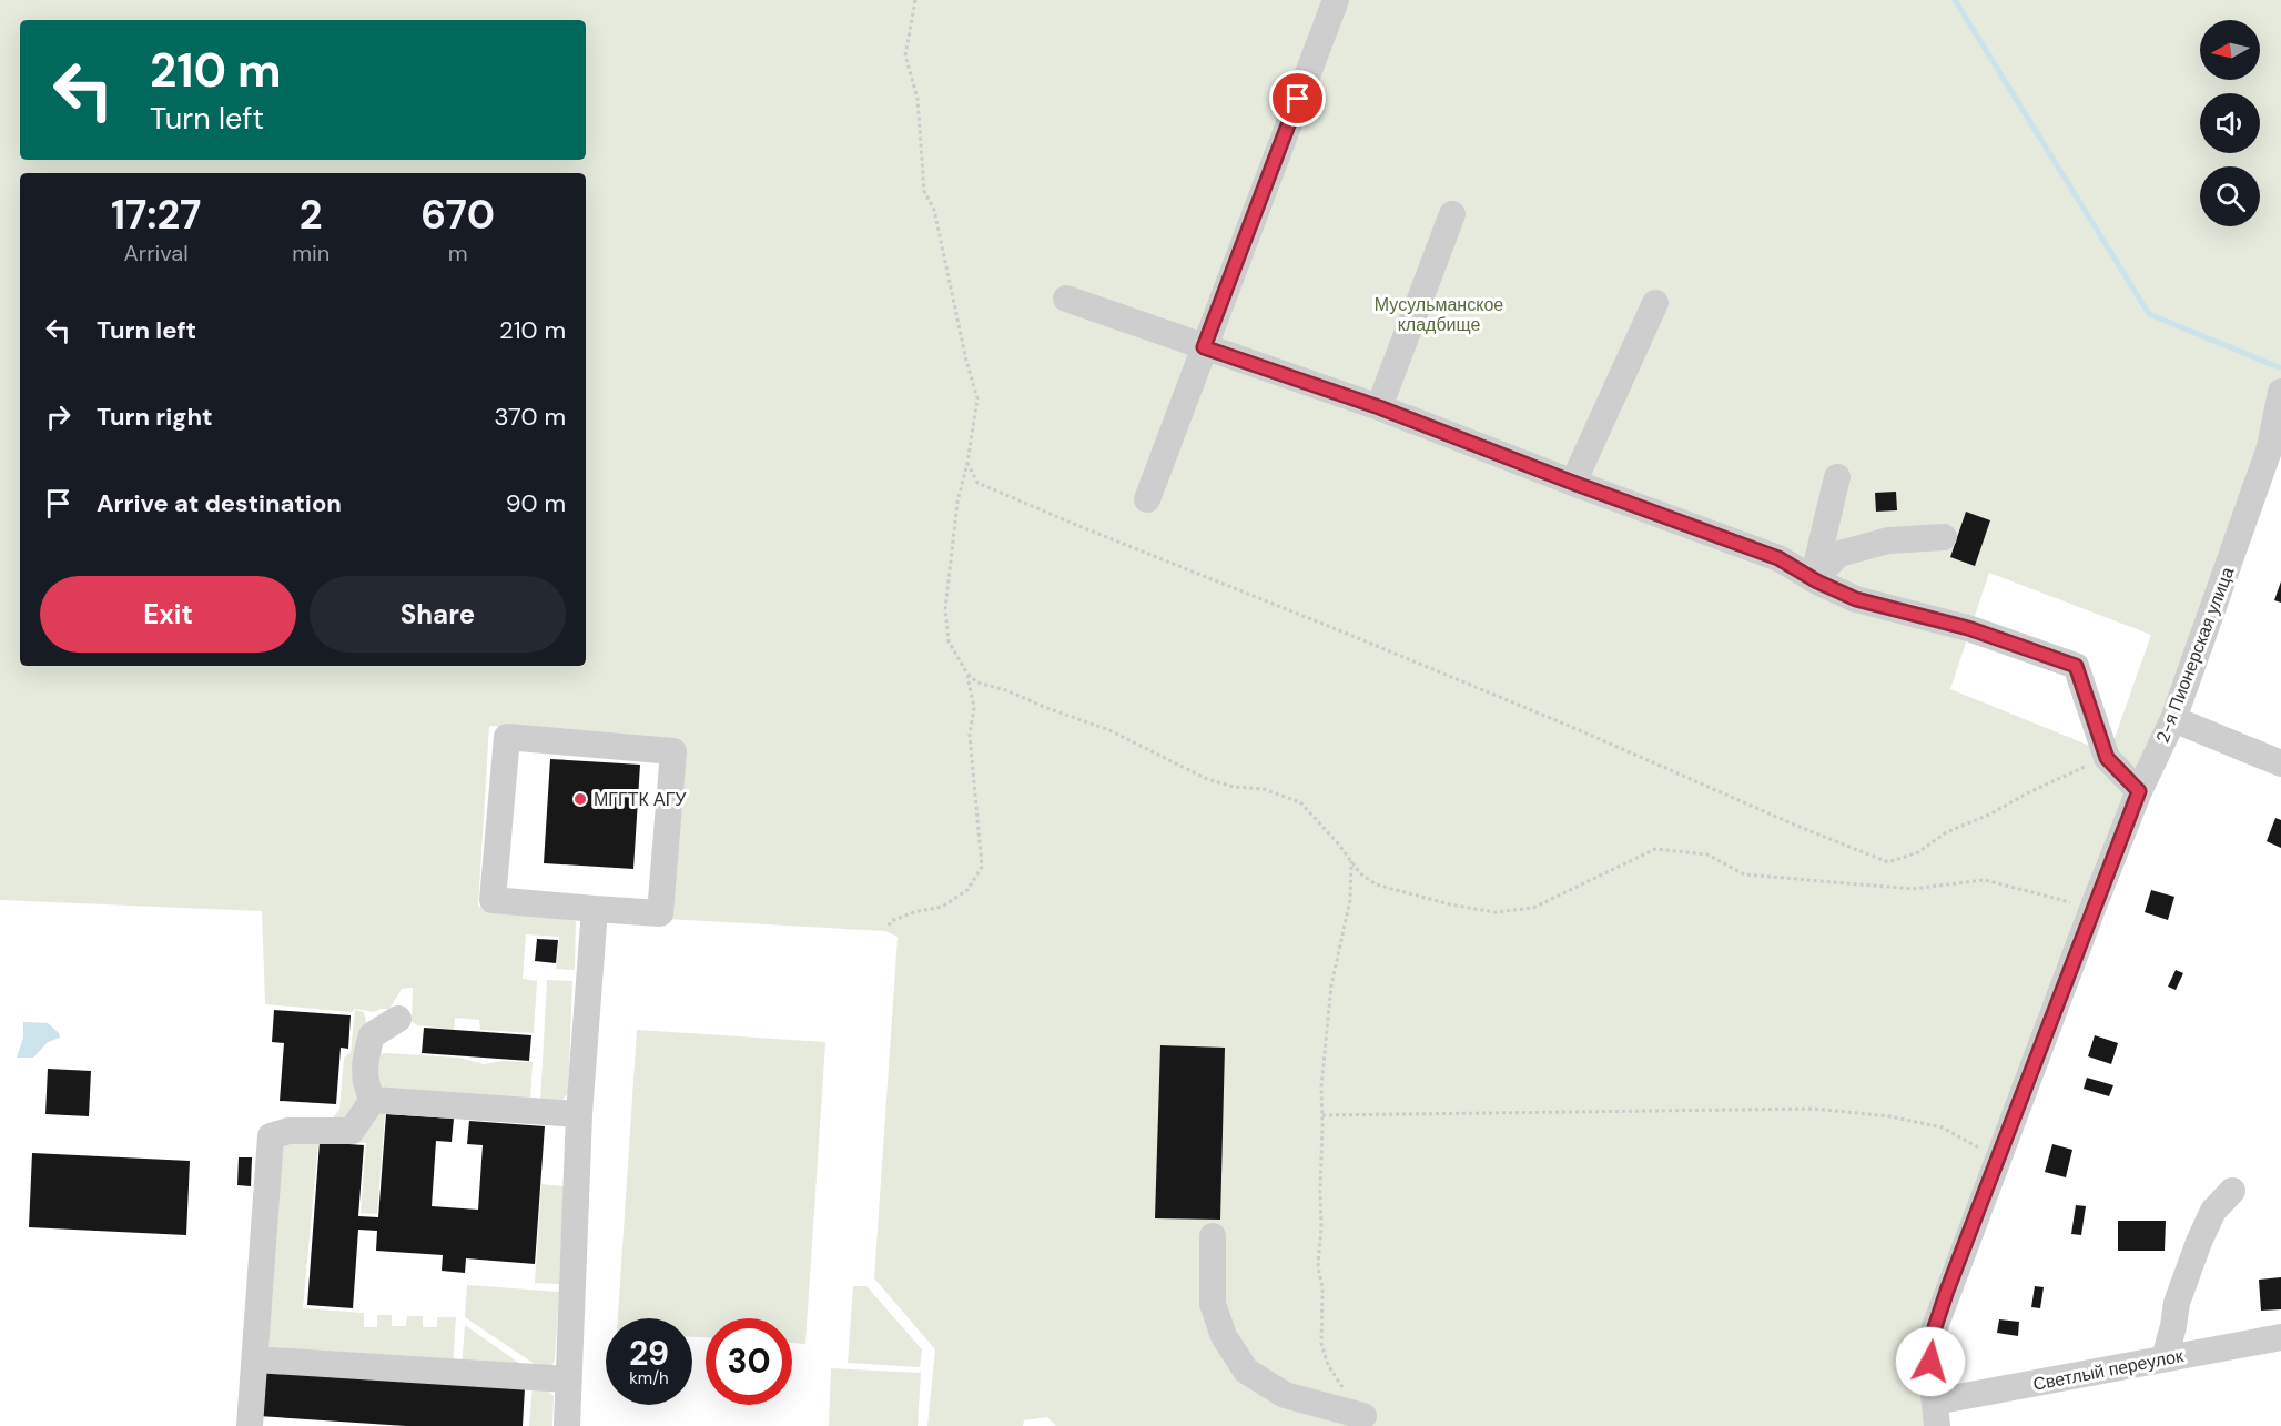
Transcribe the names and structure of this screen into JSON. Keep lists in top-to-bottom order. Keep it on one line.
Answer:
{"streets":{"street":["2-я Пионерская улица","Светлый переулок"]},"crossings":[["2-я Пионерская улица","Светлый переулок"]],"parks":["Мусульманское кладбище"],"places":["МГГТК АГУ"],"north":"left","page":{"turn":["210 m","Turn left"],"eta":["17:27","Arrival","2","min","670","m"],"list":[{"name":"Turn left","value":"210 m"},{"name":"Turn right","value":"370 m"},{"name":"Arrive at destination","value":"90 m"}],"buttons":["Exit","Share"],"speed":"29 km/h","limit":"30"}}
